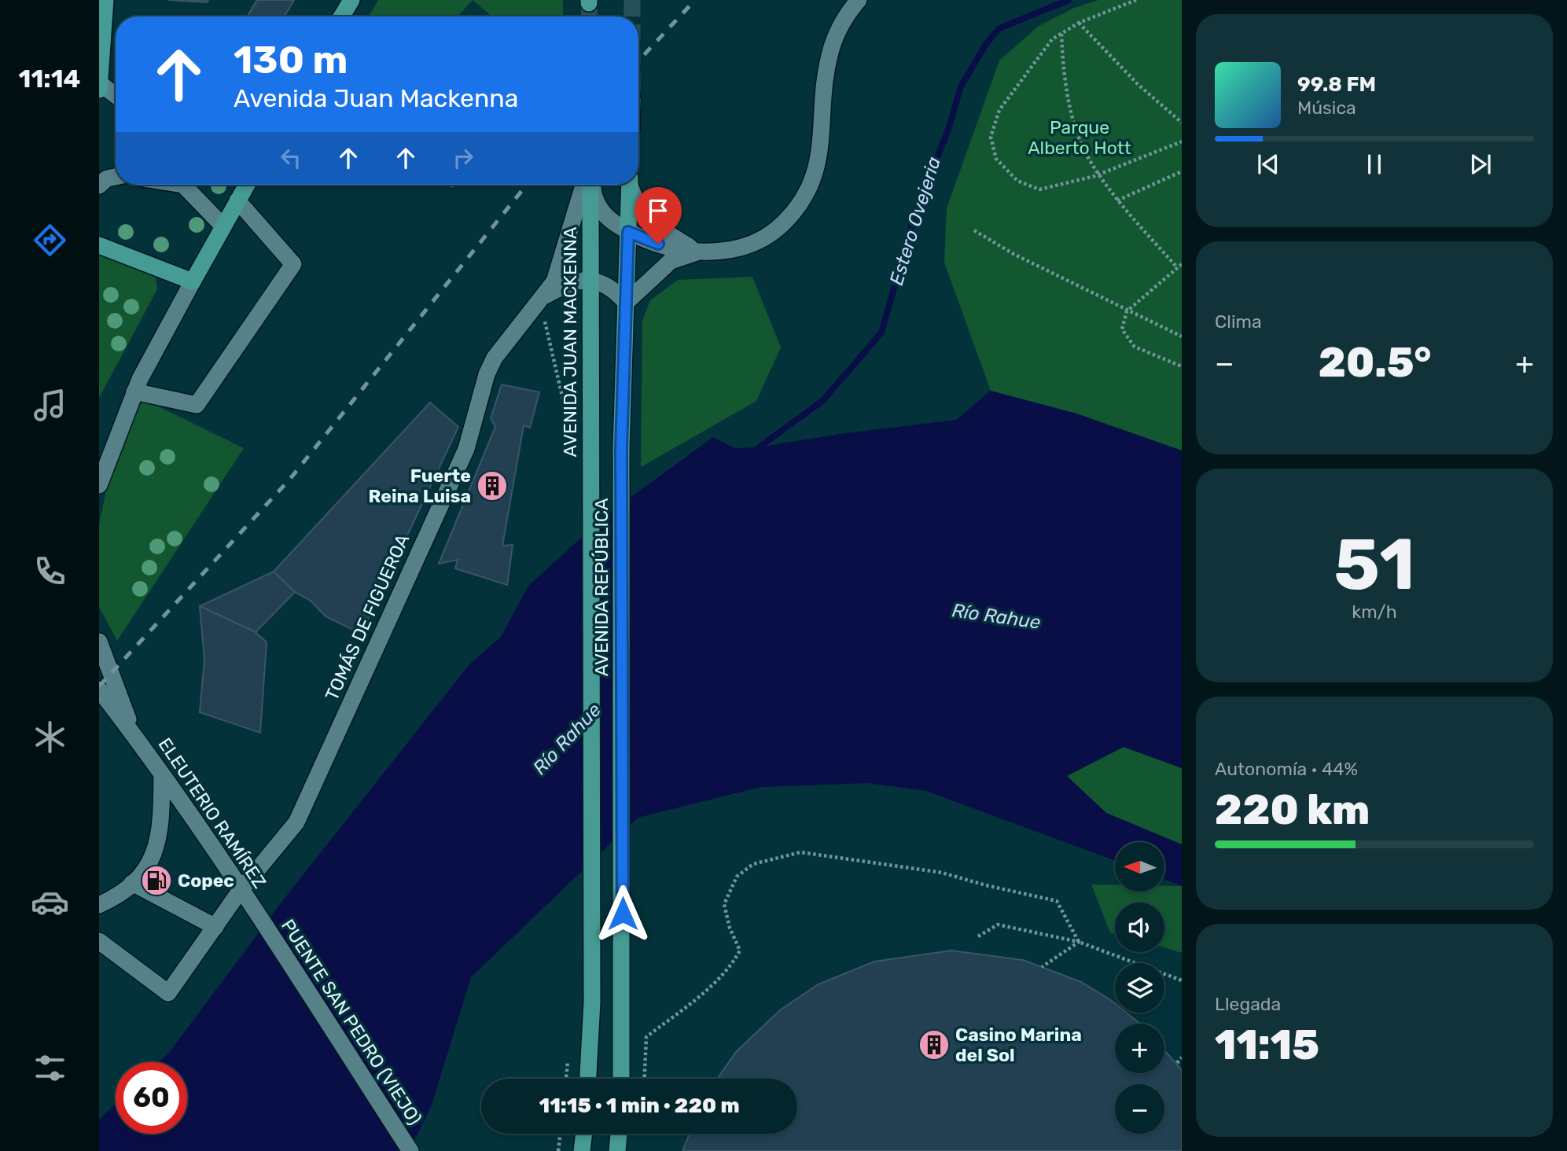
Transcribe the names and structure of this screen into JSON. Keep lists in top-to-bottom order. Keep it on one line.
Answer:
{"streets":{"main road":["AVENIDA JUAN MACKENNA","AVENIDA REPÚBLICA"],"street":["TOMÁS DE FIGUEROA","ELEUTERIO RAMÍREZ","PUENTE SAN PEDRO (VIEJO)"]},"crossings":[["AVENIDA JUAN MACKENNA","AVENIDA REPÚBLICA"],["AVENIDA JUAN MACKENNA","TOMÁS DE FIGUEROA"],["TOMÁS DE FIGUEROA","ELEUTERIO RAMÍREZ"],["ELEUTERIO RAMÍREZ","PUENTE SAN PEDRO (VIEJO)"]],"water":["Estero Ovejeria","Río Rahue"],"parks":["Parque Alberto Hott"],"places":{"building":["Fuerte Reina Luisa","Casino Marina del Sol"],"fuel station":["Copec"]},"north":"left","page":{"tabs":"11:14","turn":["130 m","Avenida Juan Mackenna"],"song":["99.8 FM","Música"],"tile":["Clima",["51","km/h"],["Autonomía · 44%","220 km"],["Llegada","11:15"]],"heat":["−","20.5°","+"],"map_buttons":["+","−"],"limit":"60","trip":"11:15 · 1 min · 220 m"}}
